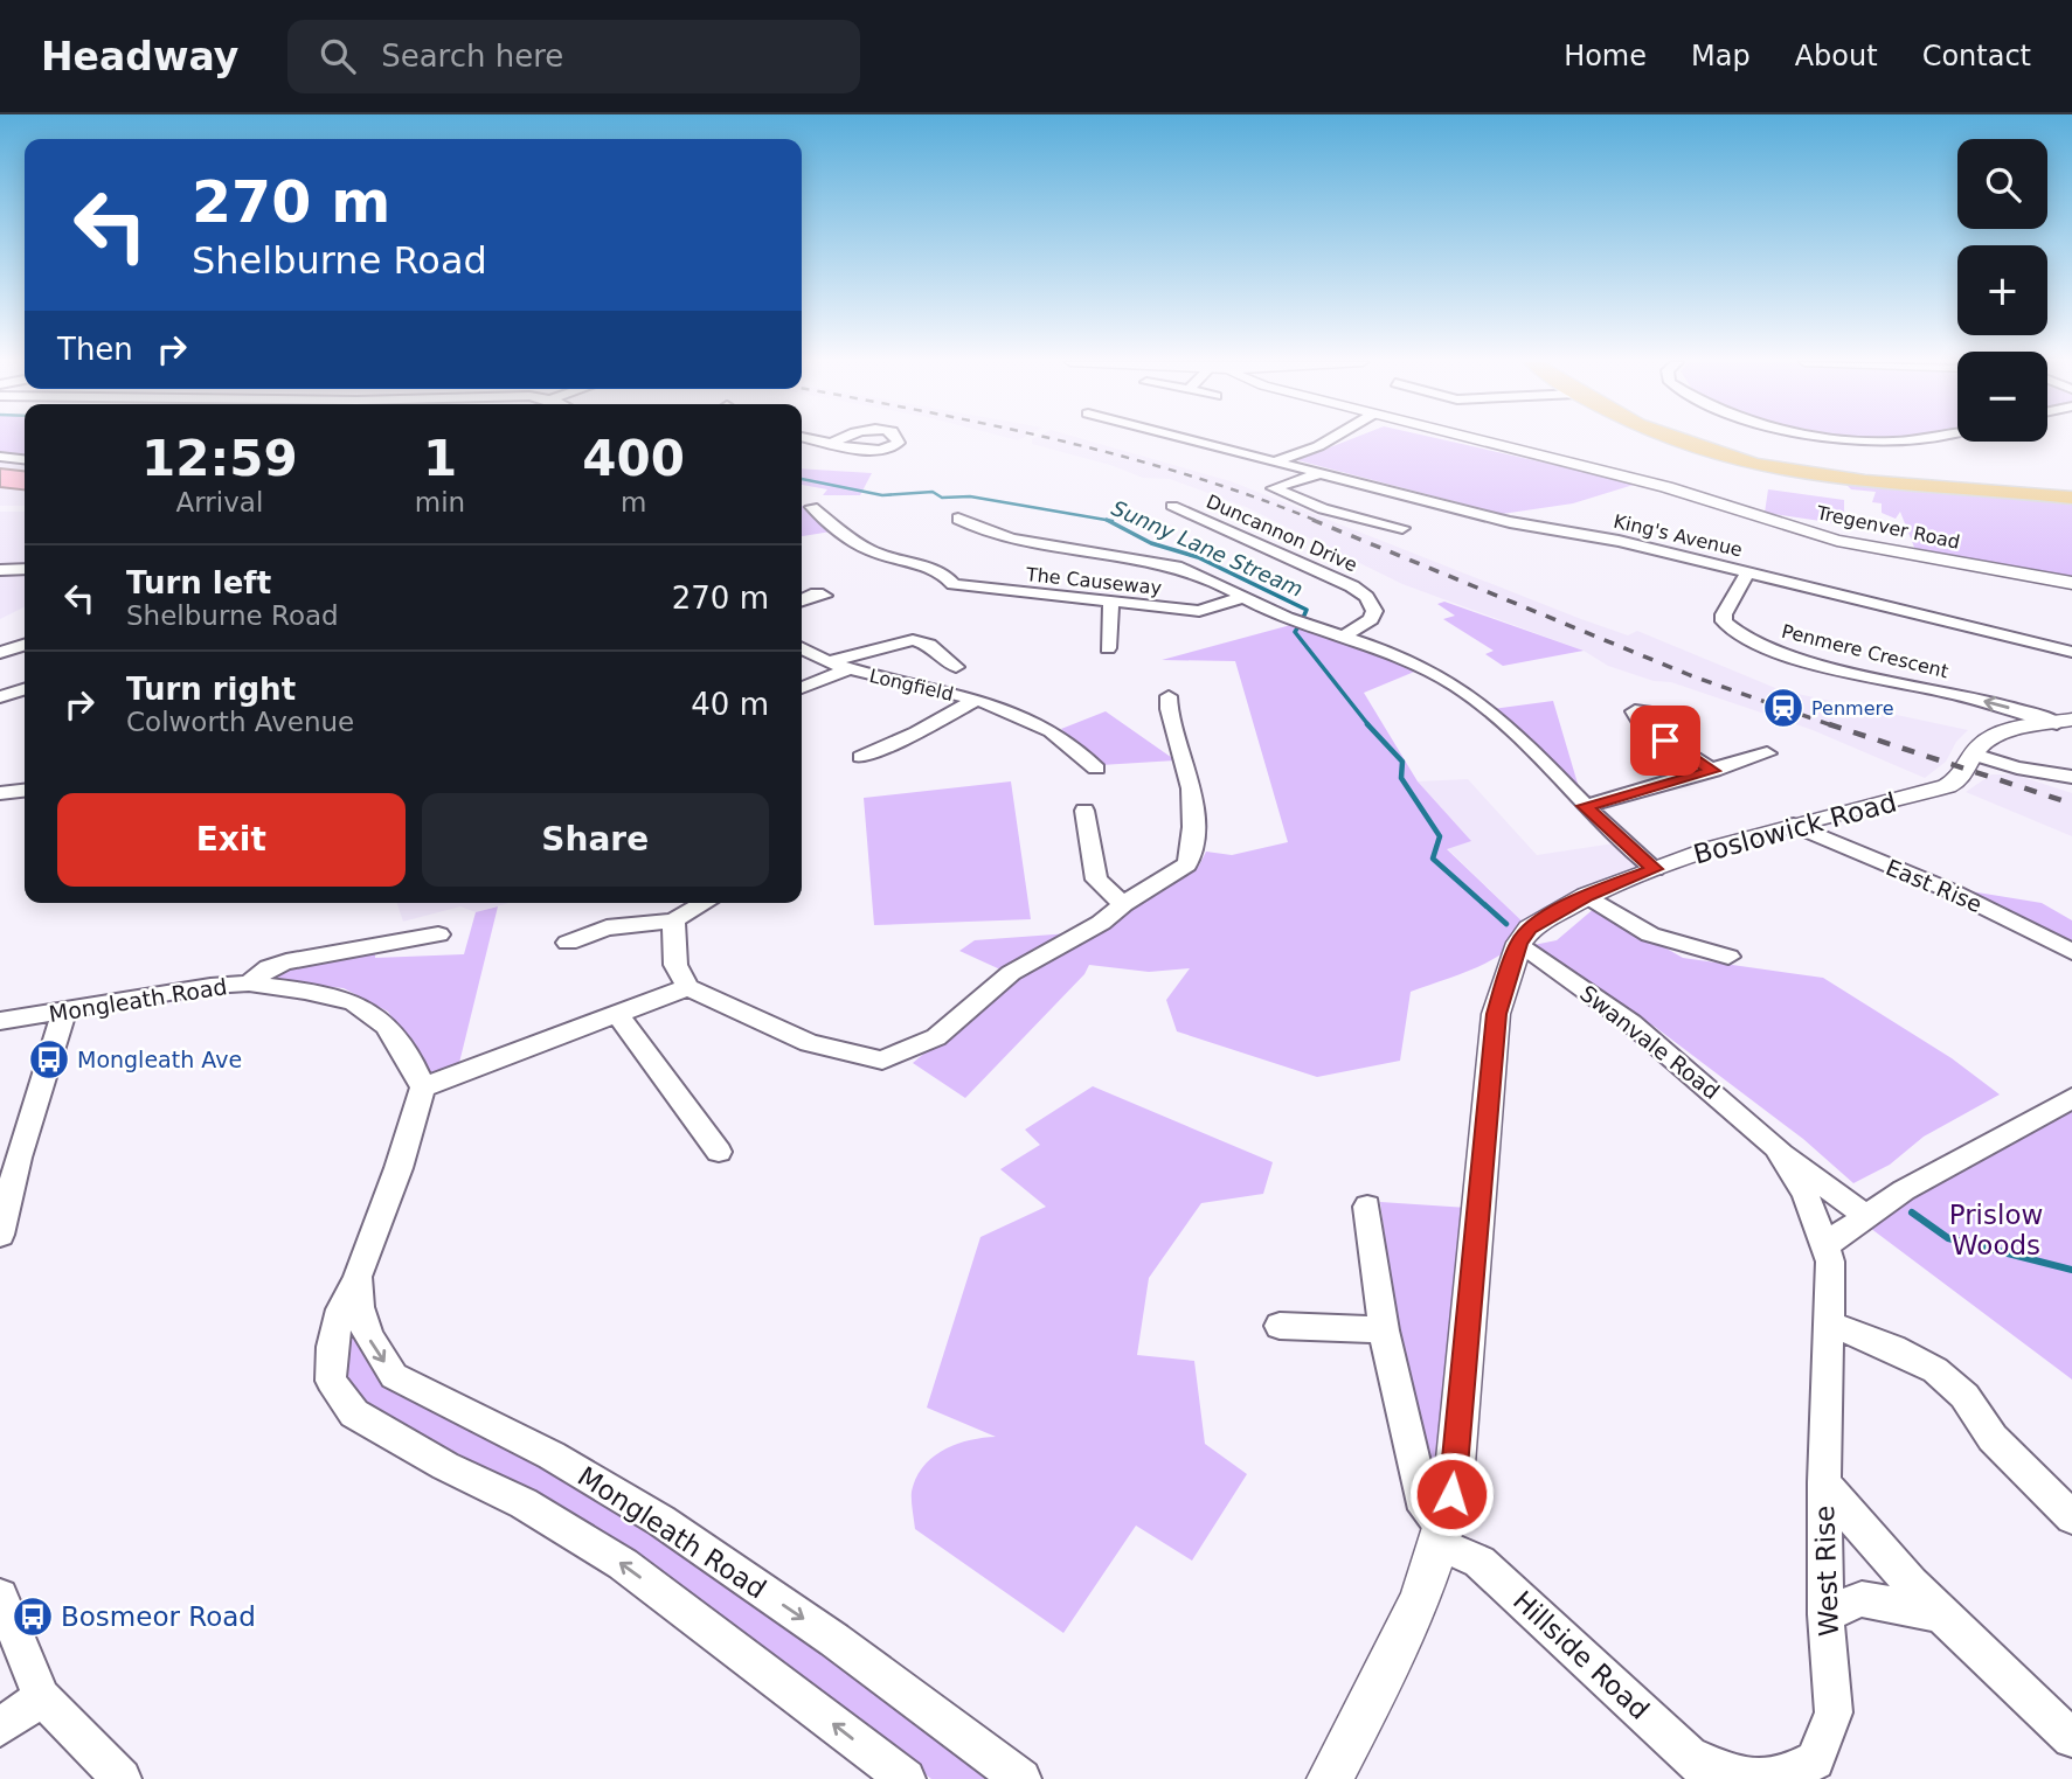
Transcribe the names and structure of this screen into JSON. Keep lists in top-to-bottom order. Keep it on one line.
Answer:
{"streets":{"street":["Tregenver Road","Duncannon Drive","King's Avenue","The Causeway","Penmere Crescent","Longfield","Boslowick Road","East Rise","Mongleath Road","Swanvale Road","West Rise","Hillside Road"]},"crossings":[["King's Avenue","Penmere Crescent"],["Boslowick Road","East Rise"],["Boslowick Road","Swanvale Road"],["Swanvale Road","West Rise"],["West Rise","Hillside Road"]],"water":["Sunny Lane Stream"],"parks":["Prislow Woods"],"places":{"station":["Penmere"],"bus stop":["Mongleath Ave","Bosmeor Road"]},"page":{"header":"Headway","search":"Search here","nav":["Home","Map","About","Contact"],"map_buttons":["+","−"],"turn":["270 m","Shelburne Road"],"then":"Then","eta":["12:59","Arrival","1","min","400","m"],"list":[{"name":"Turn left","note":"Shelburne Road","value":"270 m"},{"name":"Turn right","note":"Colworth Avenue","value":"40 m"}],"buttons":["Exit","Share"]}}
